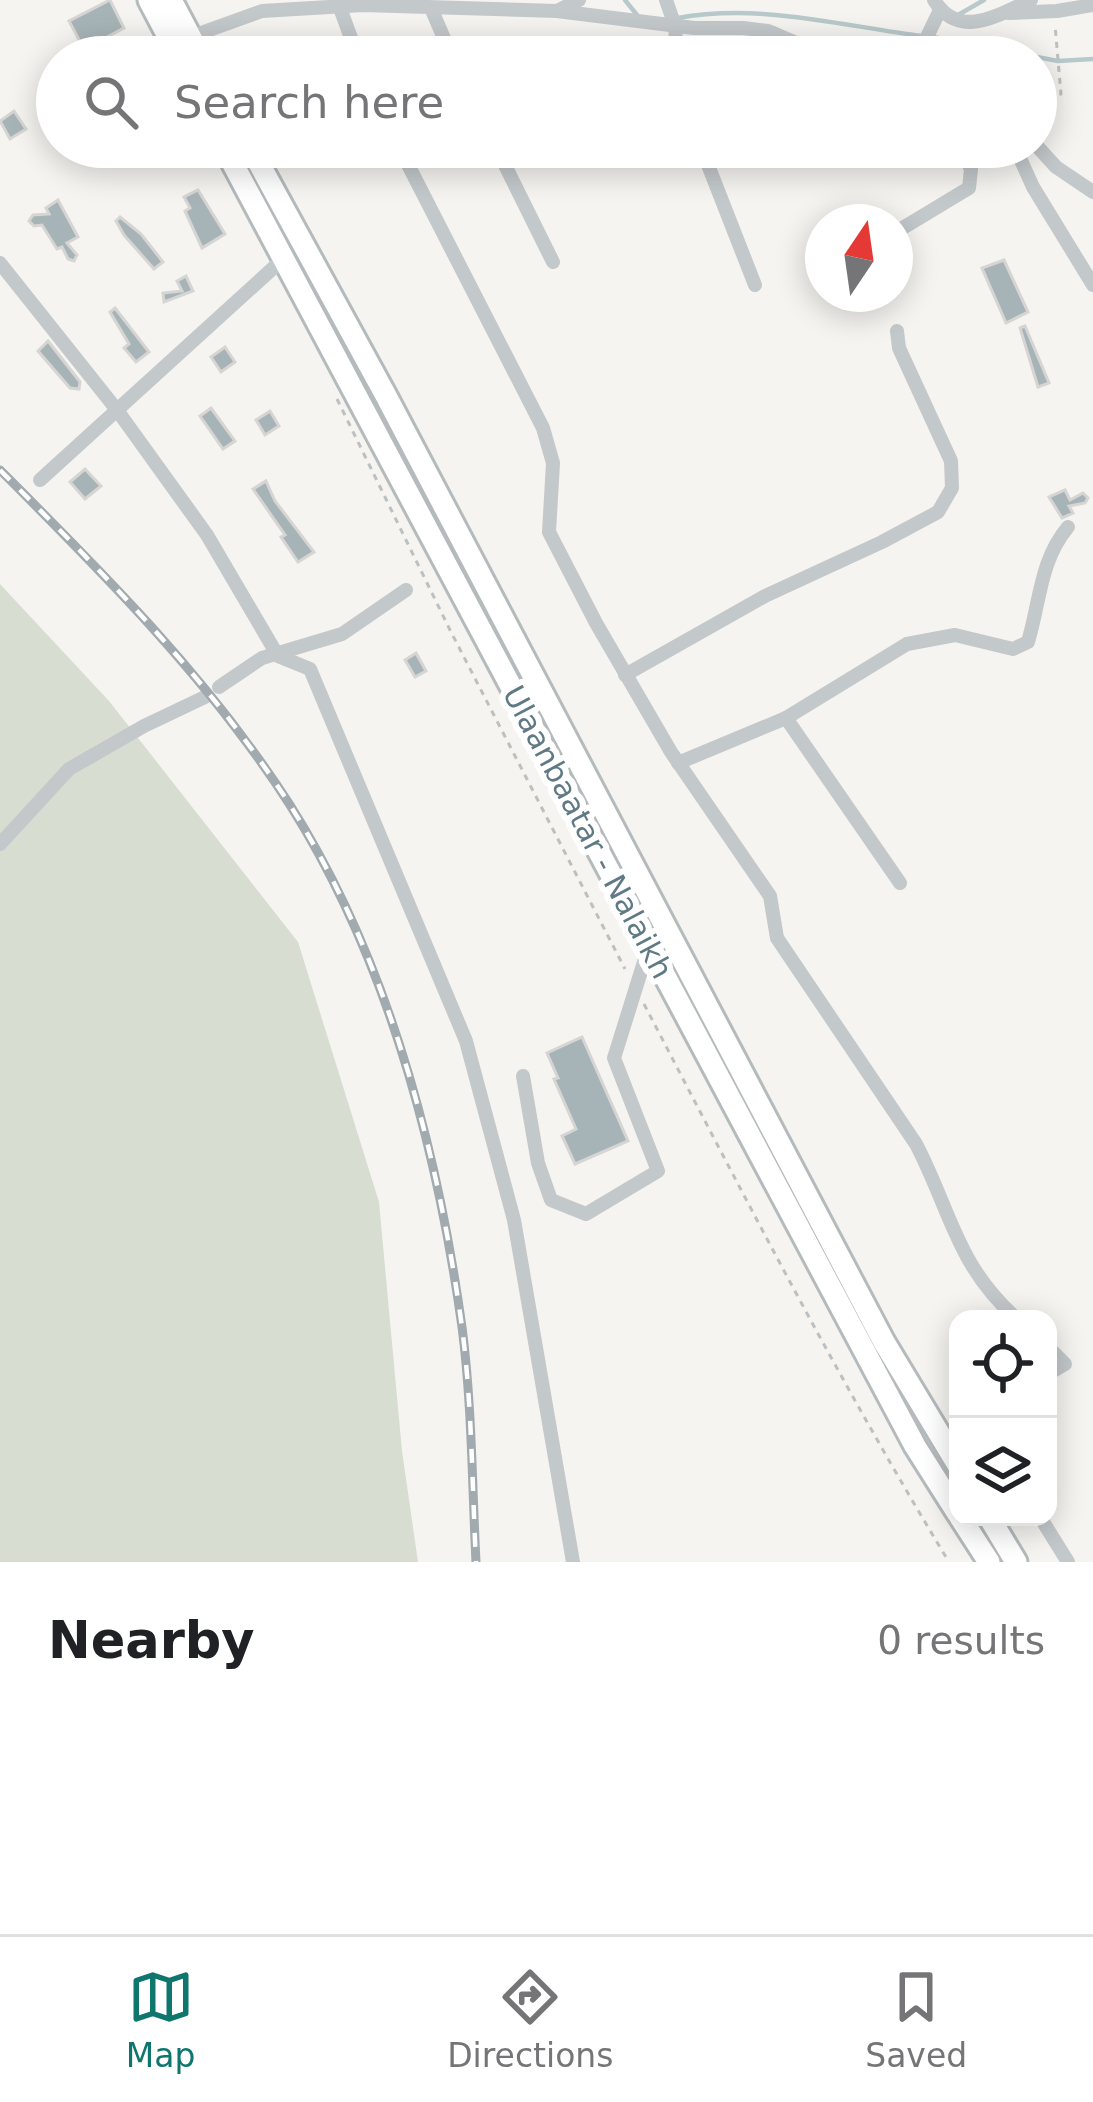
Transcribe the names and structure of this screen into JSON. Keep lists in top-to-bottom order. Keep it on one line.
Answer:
{"streets":{"highway":["Ulaanbaatar - Nalaikh"]},"north":"top","page":{"search":"Search here","heading":["Nearby","0 results"],"nav":["Map","Directions","Saved"]}}
